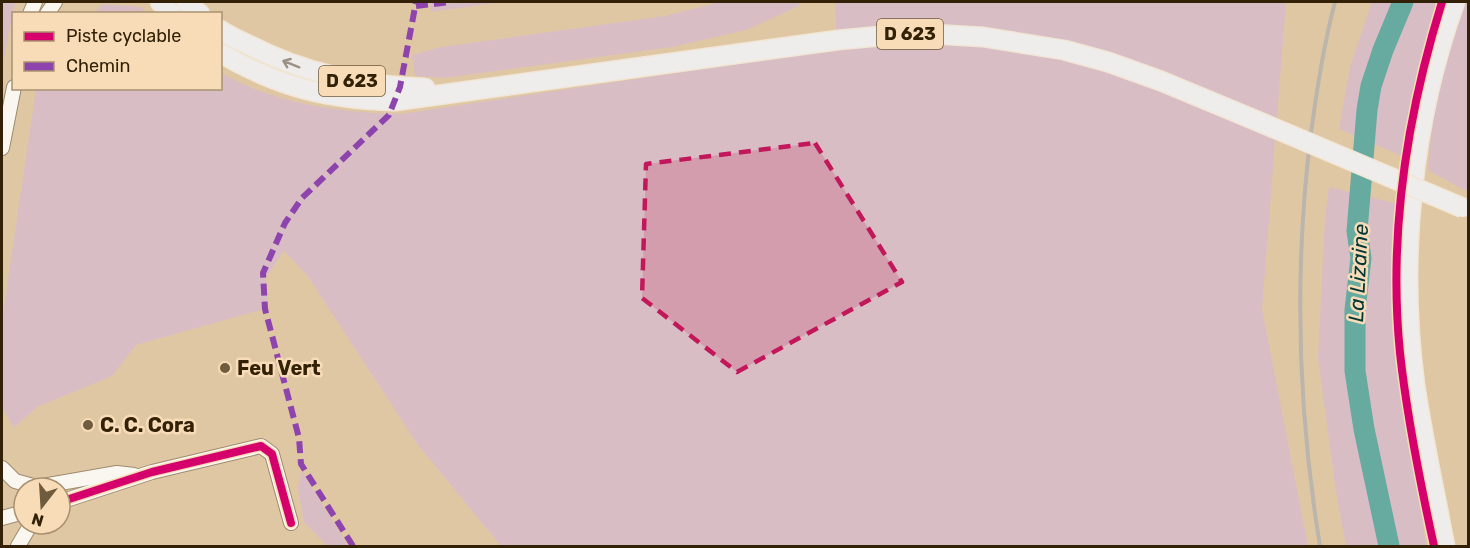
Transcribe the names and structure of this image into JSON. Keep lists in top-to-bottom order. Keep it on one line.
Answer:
{"streets":{"main road":["D 623"]},"water":["La Lizaine"],"places":["Feu Vert","C. C. Cora"],"legend":["Piste cyclable","Chemin"],"north":"bottom"}
